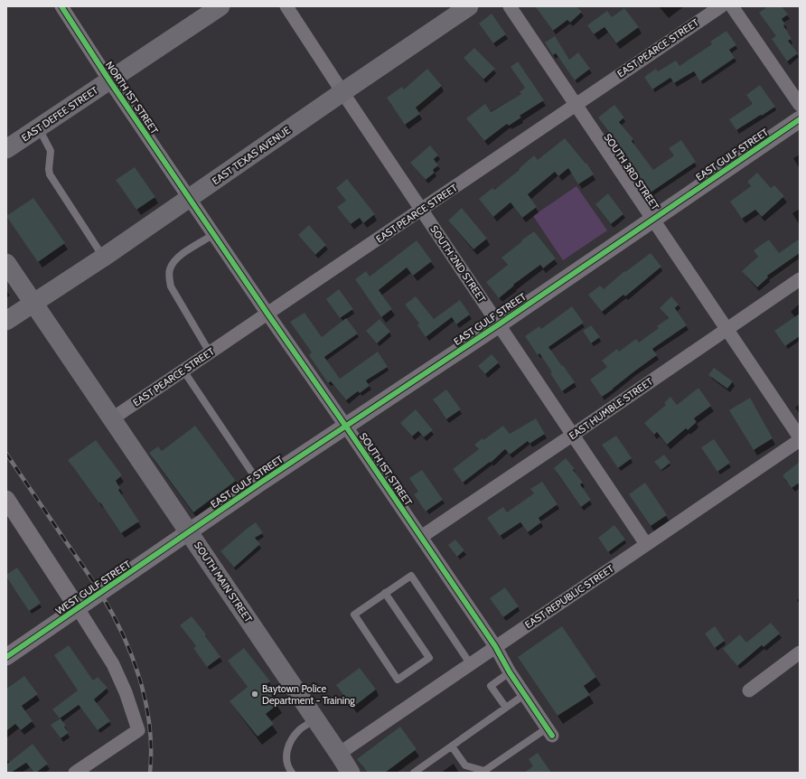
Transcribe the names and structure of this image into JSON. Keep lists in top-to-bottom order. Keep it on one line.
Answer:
{"streets":{"main road":["EAST DEFEE STREET","EAST TEXAS AVENUE","SOUTH MAIN STREET"],"street":["EAST PEARCE STREET","NORTH 1ST STREET","EAST GULF STREET","SOUTH 3RD STREET","SOUTH 2ND STREET","EAST HUMBLE STREET","SOUTH 1ST STREET","WEST GULF STREET","EAST REPUBLIC STREET"]},"crossings":[["EAST PEARCE STREET","SOUTH 3RD STREET"],["EAST PEARCE STREET","SOUTH 2ND STREET"],["EAST PEARCE STREET","SOUTH 1ST STREET"],["EAST PEARCE STREET","SOUTH MAIN STREET"],["NORTH 1ST STREET","EAST DEFEE STREET"],["NORTH 1ST STREET","EAST TEXAS AVENUE"],["NORTH 1ST STREET","SOUTH 1ST STREET"],["EAST GULF STREET","SOUTH 3RD STREET"],["EAST GULF STREET","SOUTH 2ND STREET"],["EAST GULF STREET","SOUTH 1ST STREET"],["EAST GULF STREET","SOUTH MAIN STREET"],["EAST GULF STREET","WEST GULF STREET"],["EAST TEXAS AVENUE","SOUTH 2ND STREET"],["EAST TEXAS AVENUE","SOUTH 1ST STREET"],["EAST TEXAS AVENUE","SOUTH MAIN STREET"],["SOUTH 3RD STREET","EAST HUMBLE STREET"],["SOUTH 3RD STREET","EAST REPUBLIC STREET"],["SOUTH 2ND STREET","EAST HUMBLE STREET"],["SOUTH 2ND STREET","EAST REPUBLIC STREET"],["EAST HUMBLE STREET","SOUTH 1ST STREET"],["SOUTH 1ST STREET","EAST REPUBLIC STREET"],["SOUTH MAIN STREET","WEST GULF STREET"],["SOUTH MAIN STREET","EAST REPUBLIC STREET"]],"places":["Baytown Police Department - Training"]}
